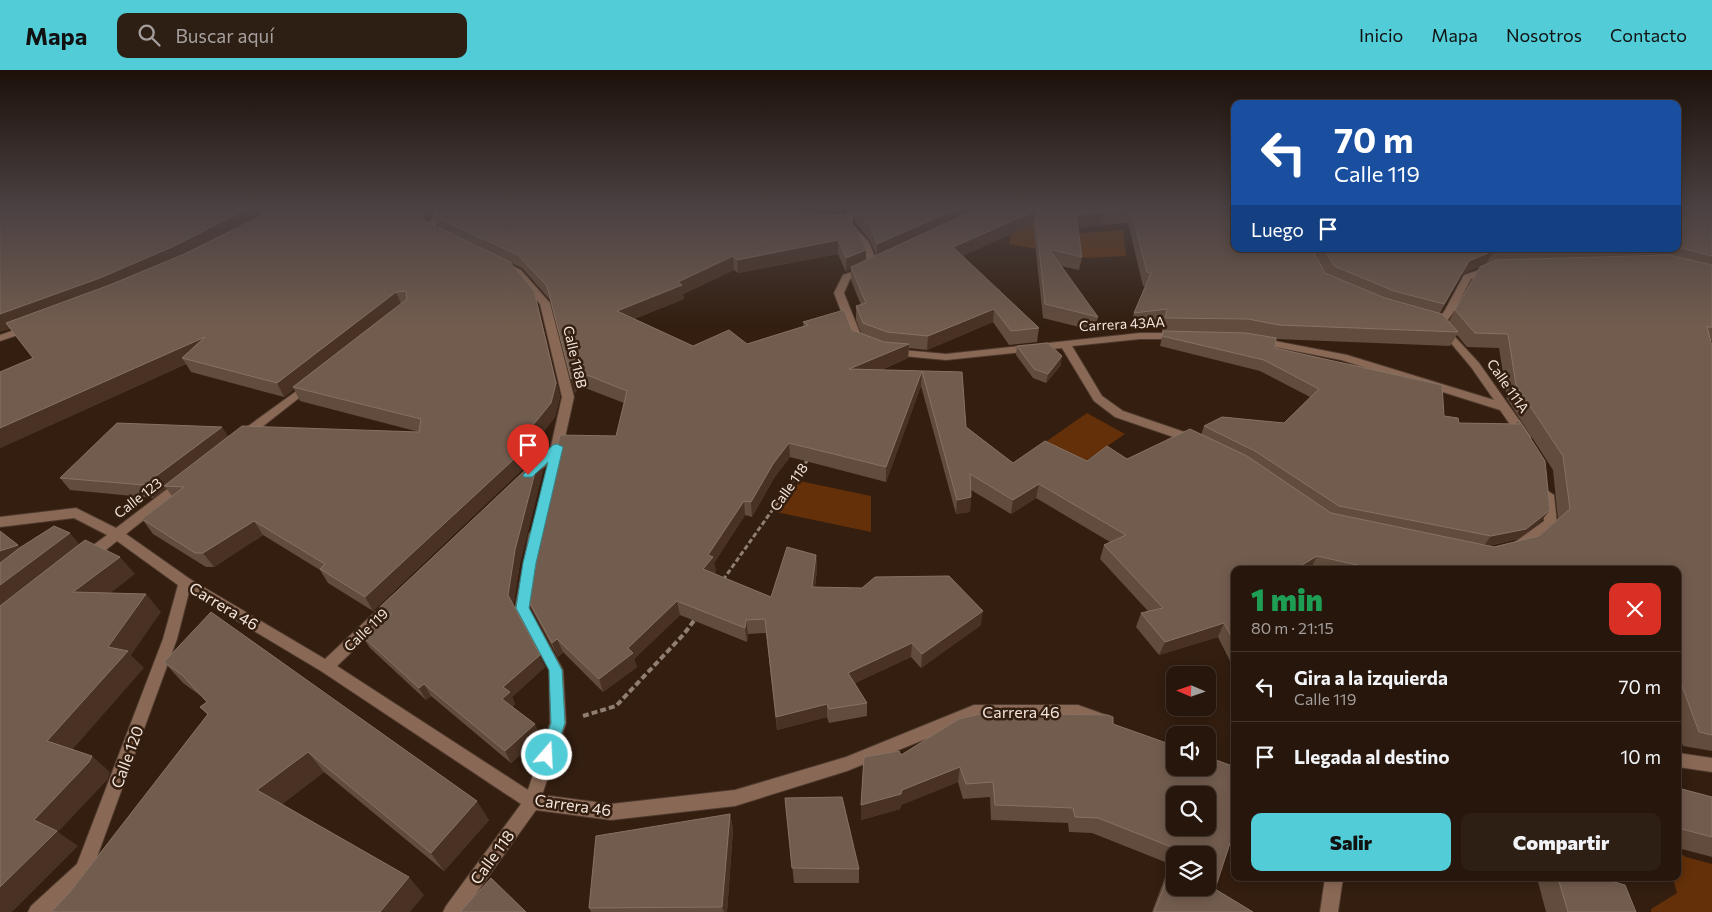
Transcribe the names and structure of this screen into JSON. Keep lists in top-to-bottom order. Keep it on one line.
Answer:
{"streets":{"street":["Carrera 43AA","Calle 118B","Calle 111A","Calle 118","Calle 123","Carrera 46","Calle 119","Calle 120"]},"crossings":[["Calle 118","Carrera 46"],["Calle 123","Carrera 46"],["Carrera 46","Calle 119"],["Carrera 46","Calle 120"]],"north":"left","page":{"header":"Mapa","search":"Buscar aquí","nav":["Inicio","Mapa","Nosotros","Contacto"],"turn":["70 m","Calle 119"],"then":"Luego","heading":["1 min","80 m · 21:15"],"list":[{"name":"Gira a la izquierda","note":"Calle 119","value":"70 m"},{"name":"Llegada al destino","value":"10 m"}],"buttons":["Salir","Compartir"]}}
